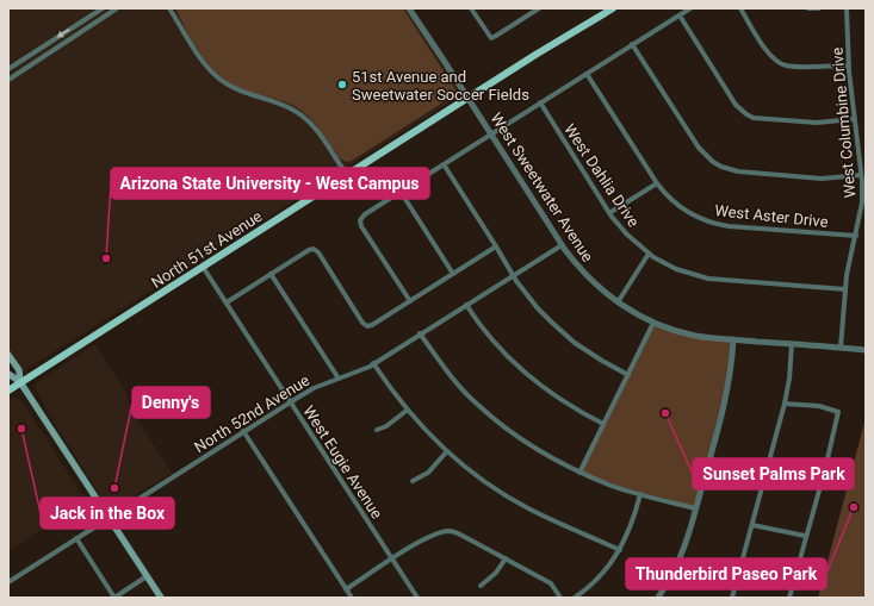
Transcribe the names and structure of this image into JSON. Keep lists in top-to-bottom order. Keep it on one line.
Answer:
{"streets":{"main road":["North 51st Avenue"],"street":["West Columbine Drive","West Dahlia Drive","West Sweetwater Avenue","West Aster Drive","North 52nd Avenue","West Eugie Avenue"]},"crossings":[["West Columbine Drive","West Dahlia Drive"],["West Columbine Drive","West Sweetwater Avenue"],["West Columbine Drive","West Aster Drive"],["West Sweetwater Avenue","North 51st Avenue"],["West Sweetwater Avenue","North 52nd Avenue"],["North 51st Avenue","West Eugie Avenue"],["North 52nd Avenue","West Eugie Avenue"]],"places":["51st Avenue and Sweetwater Soccer Fields","Arizona State University - West Campus","Sunset Palms Park","Jack in the Box","Denny's","Thunderbird Paseo Park"]}
